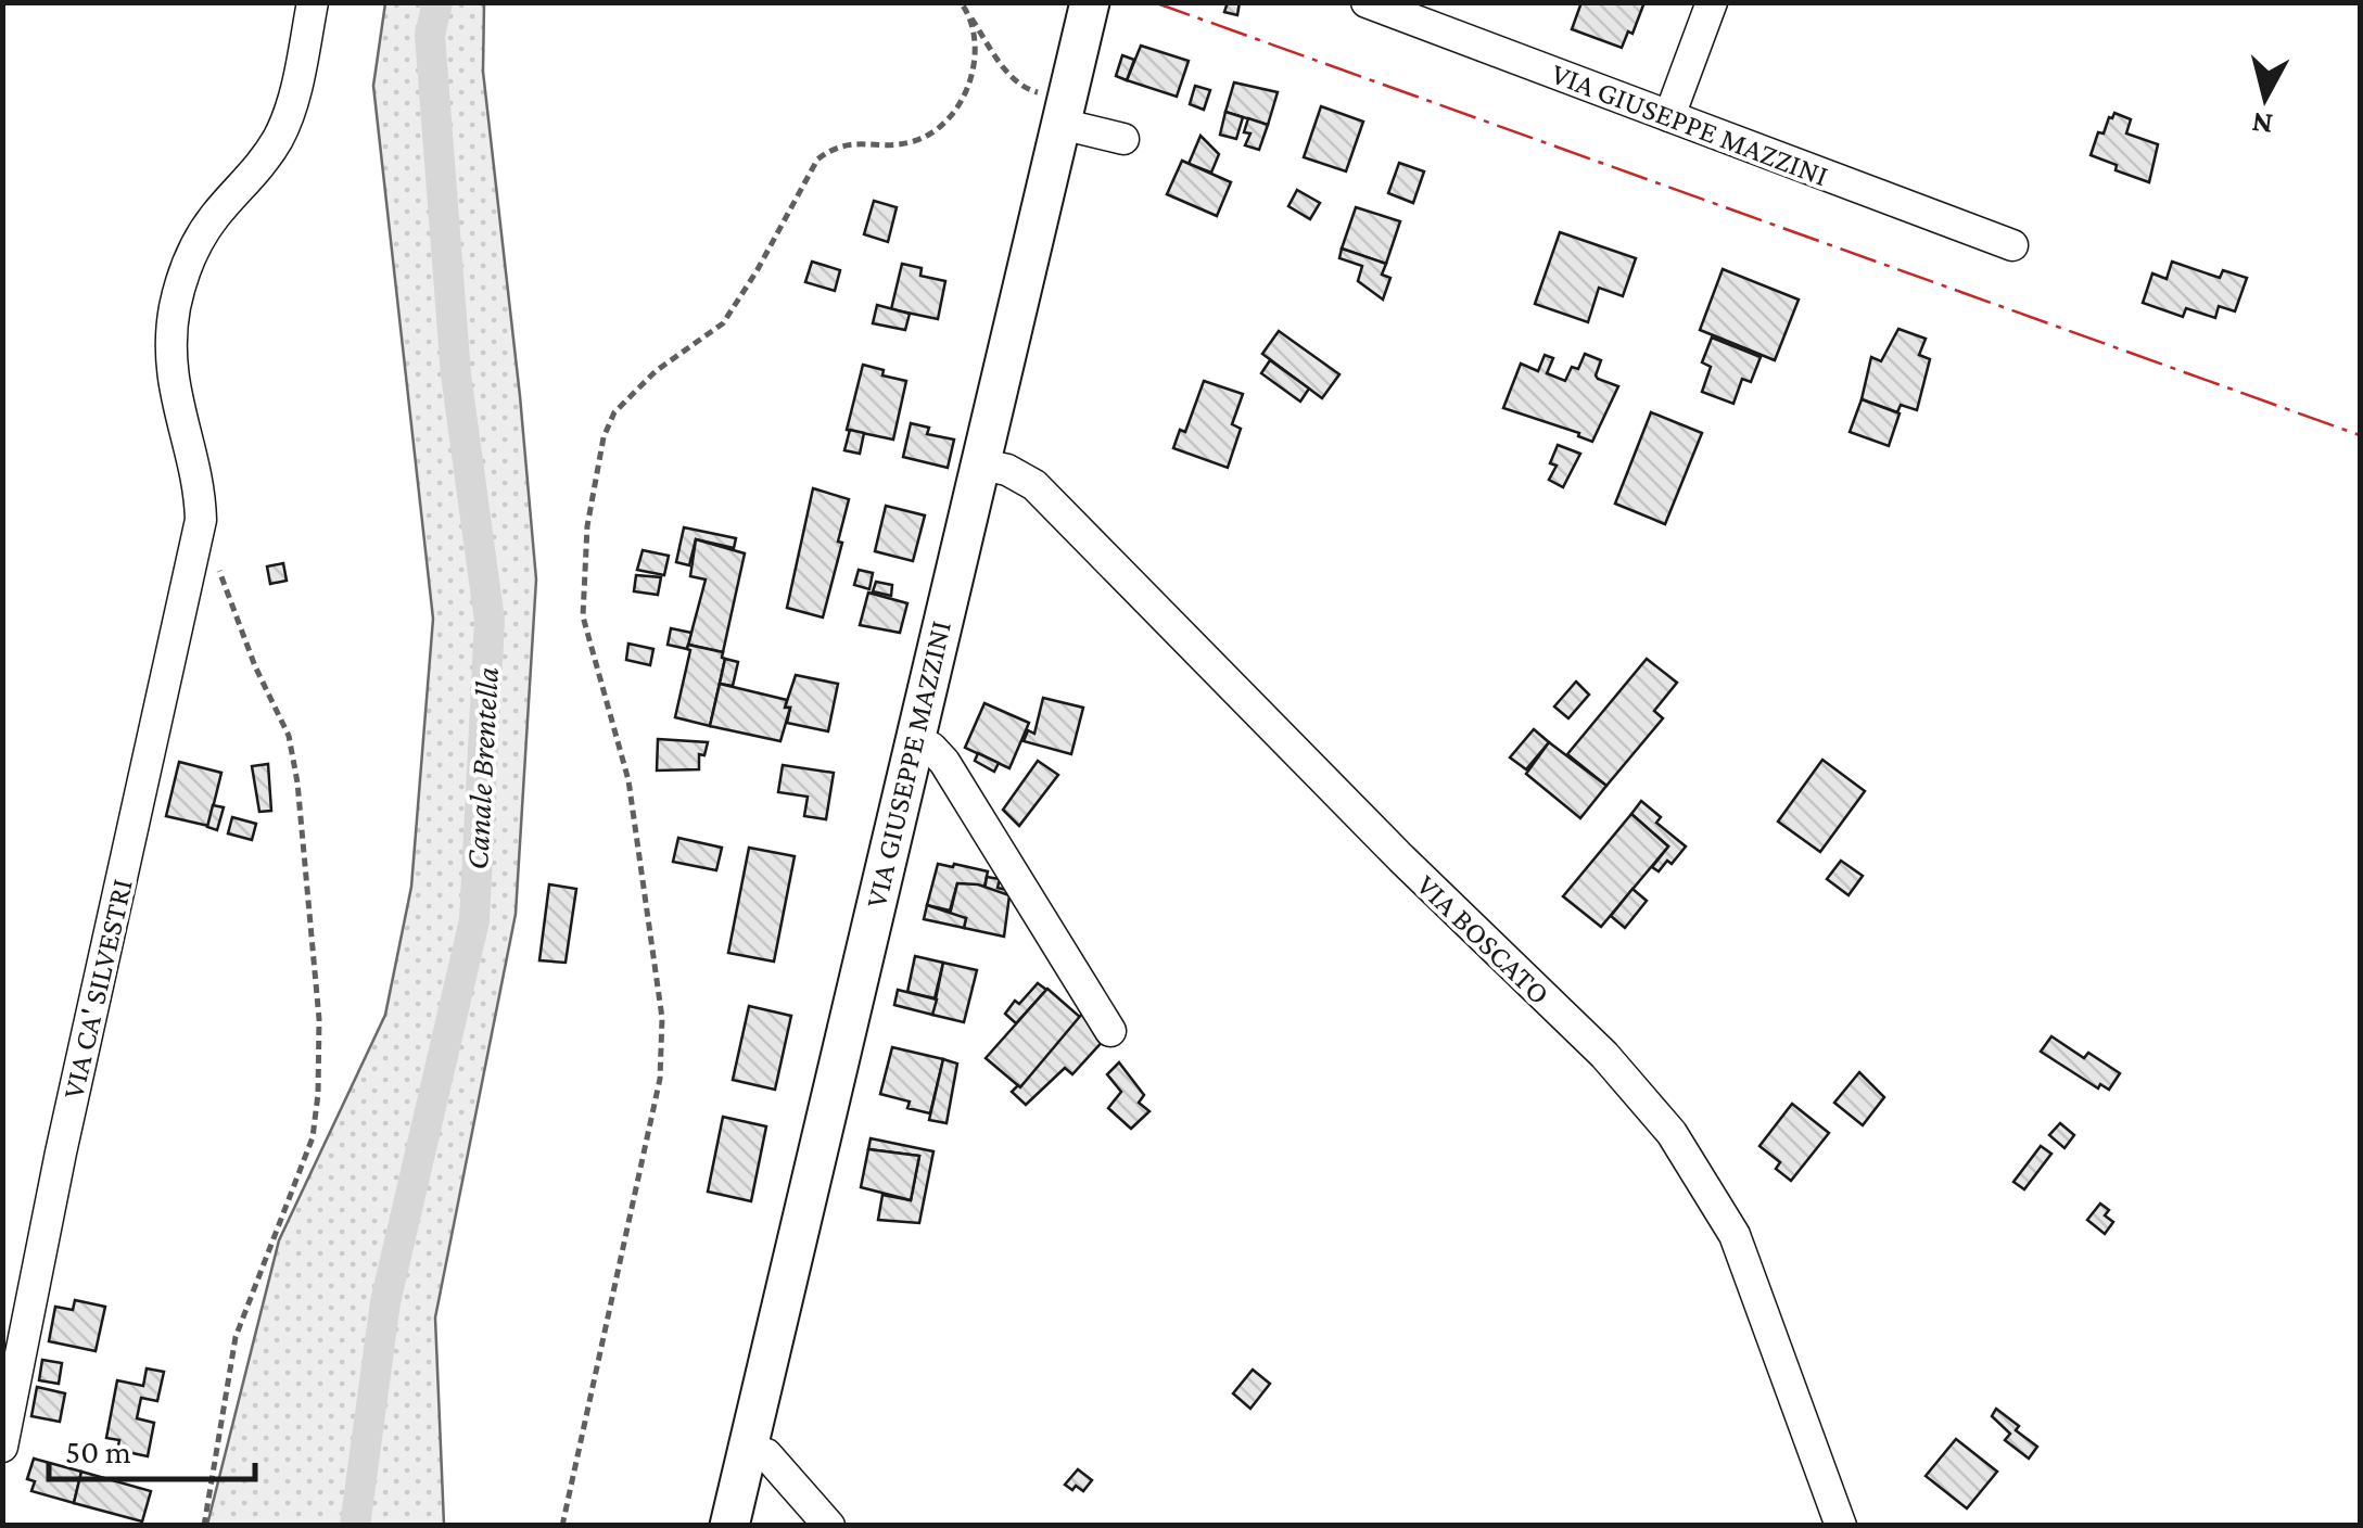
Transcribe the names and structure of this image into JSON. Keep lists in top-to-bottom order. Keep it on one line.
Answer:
{"streets":{"main road":["VIA GIUSEPPE MAZZINI"],"street":["VIA BOSCATO","VIA CA' SILVESTRI"]},"crossings":[["VIA GIUSEPPE MAZZINI","VIA BOSCATO"]],"water":["Canale Brentella"],"scale_bar":"50 m","north":"bottom"}
